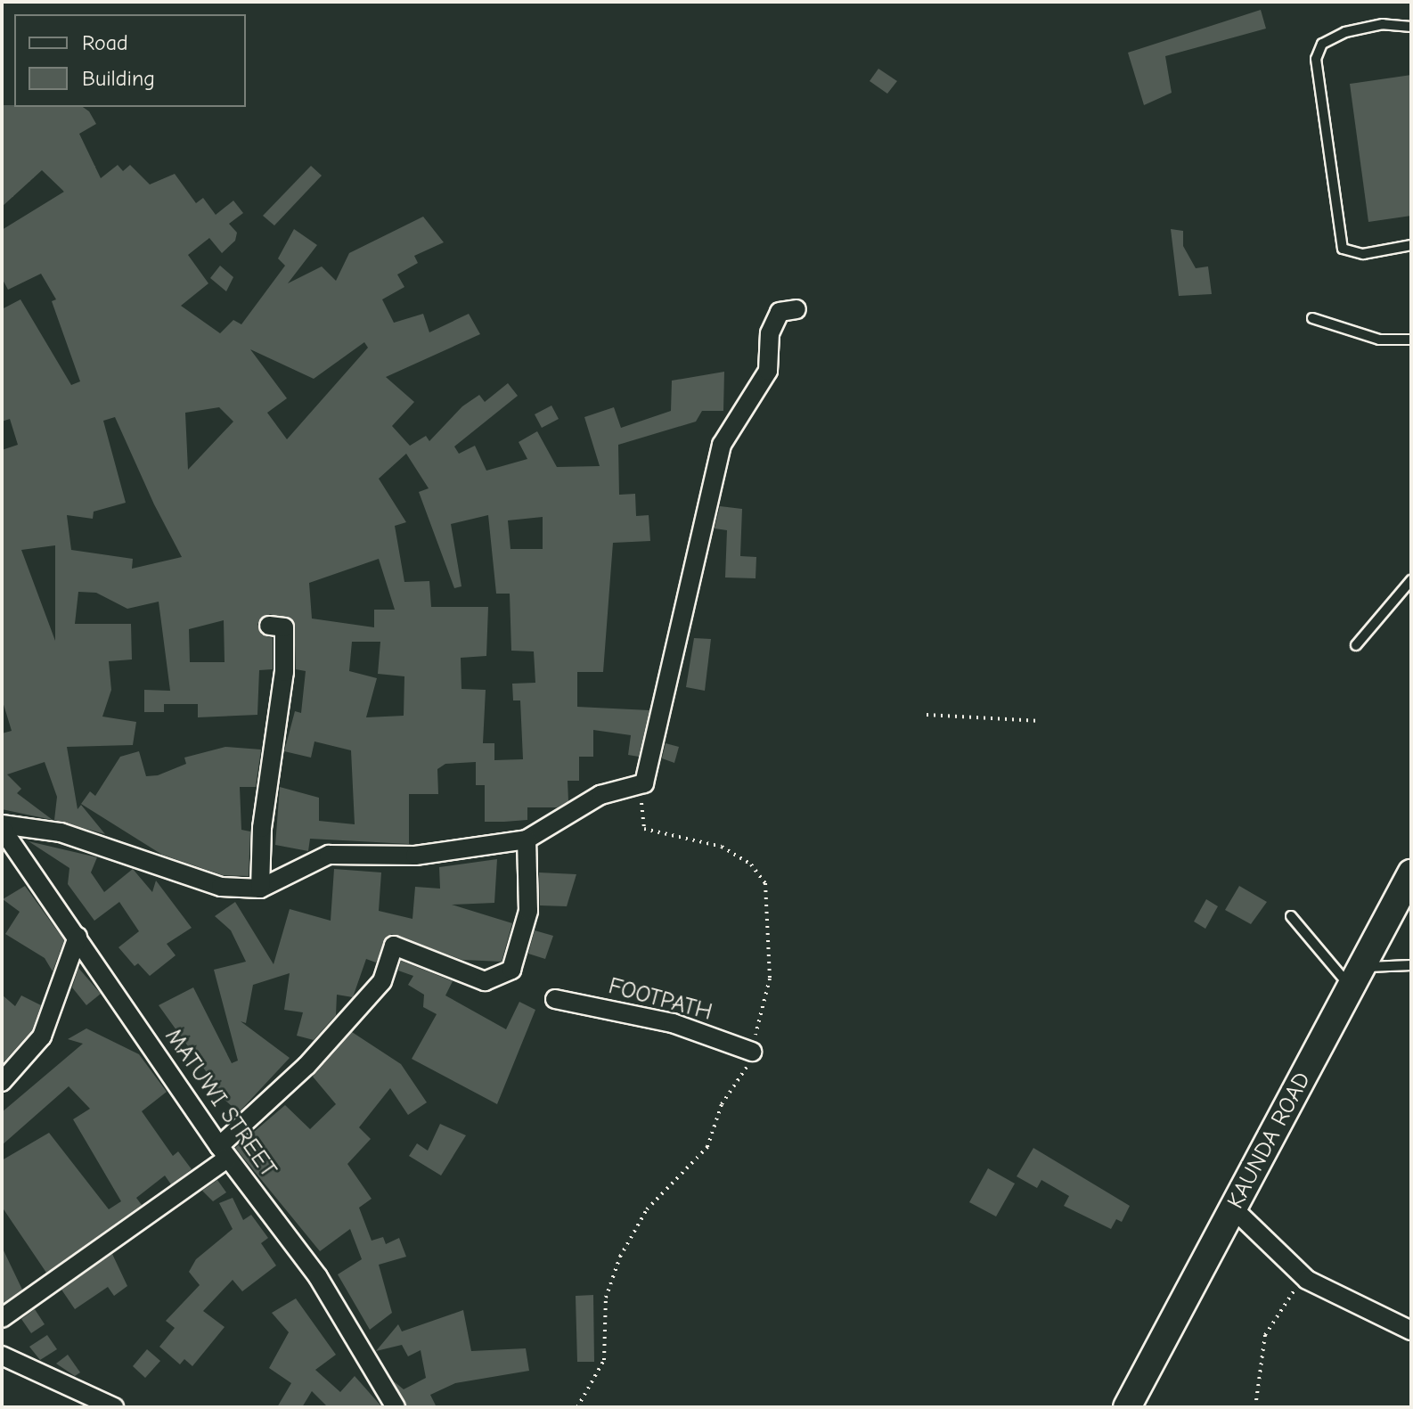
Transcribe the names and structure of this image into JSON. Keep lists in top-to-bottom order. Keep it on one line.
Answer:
{"streets":{"main road":["KAUNDA ROAD"],"street":["FOOTPATH","MATUWI STREET"]},"legend":["Road","Building"]}
